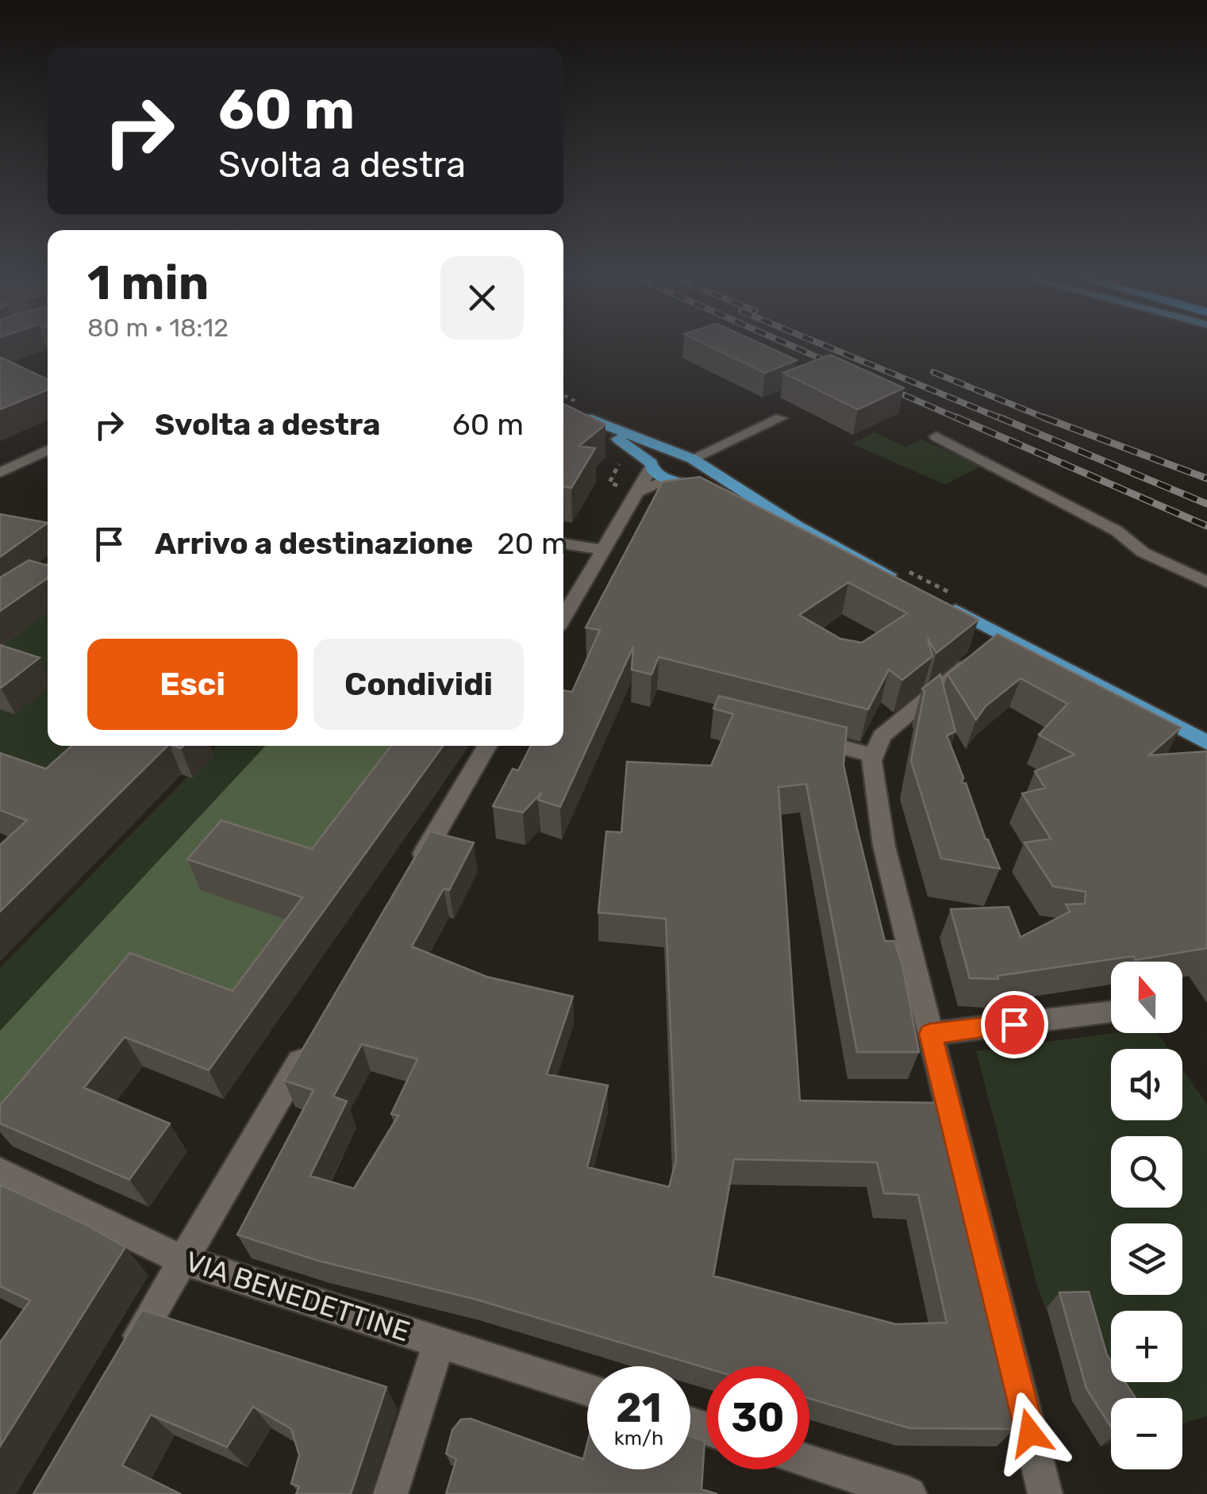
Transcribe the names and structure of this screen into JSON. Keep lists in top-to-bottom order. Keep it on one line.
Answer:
{"streets":{"street":["VIA BENEDETTINE"]},"north":"top","page":{"turn":["60 m","Svolta a destra"],"heading":["1 min","80 m · 18:12"],"list":[{"name":"Svolta a destra","value":"60 m"},{"name":"Arrivo a destinazione","value":"20 m"}],"buttons":["Esci","Condividi"],"map_buttons":["+","−"],"speed":"21 km/h","limit":"30"}}
